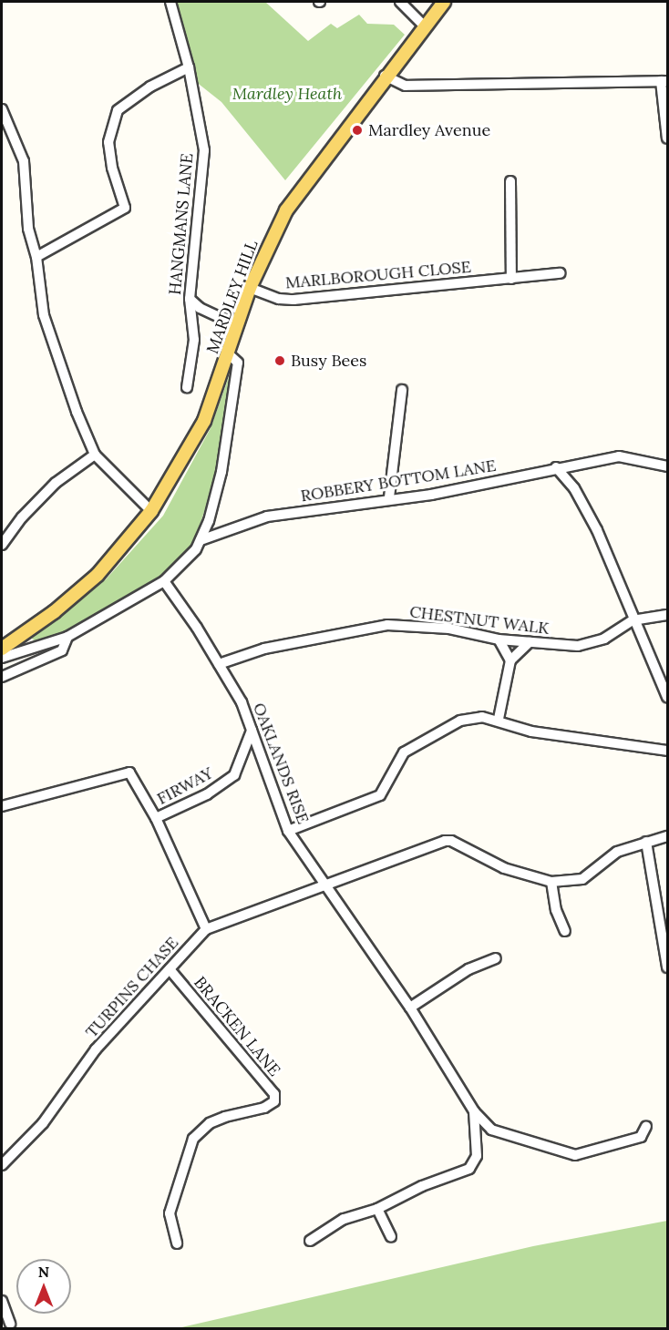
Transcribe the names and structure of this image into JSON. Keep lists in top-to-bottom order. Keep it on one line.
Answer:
{"streets":{"main road":["MARDLEY HILL"],"street":["HANGMANS LANE","MARLBOROUGH CLOSE","ROBBERY BOTTOM LANE","CHESTNUT WALK","OAKLANDS RISE","FIRWAY","TURPINS CHASE","BRACKEN LANE"]},"crossings":[["MARLBOROUGH CLOSE","MARDLEY HILL"],["CHESTNUT WALK","OAKLANDS RISE"],["OAKLANDS RISE","FIRWAY"],["OAKLANDS RISE","TURPINS CHASE"],["FIRWAY","TURPINS CHASE"],["TURPINS CHASE","BRACKEN LANE"]],"parks":["Mardley Heath"],"places":["Mardley Avenue","Busy Bees"],"north":"top"}
